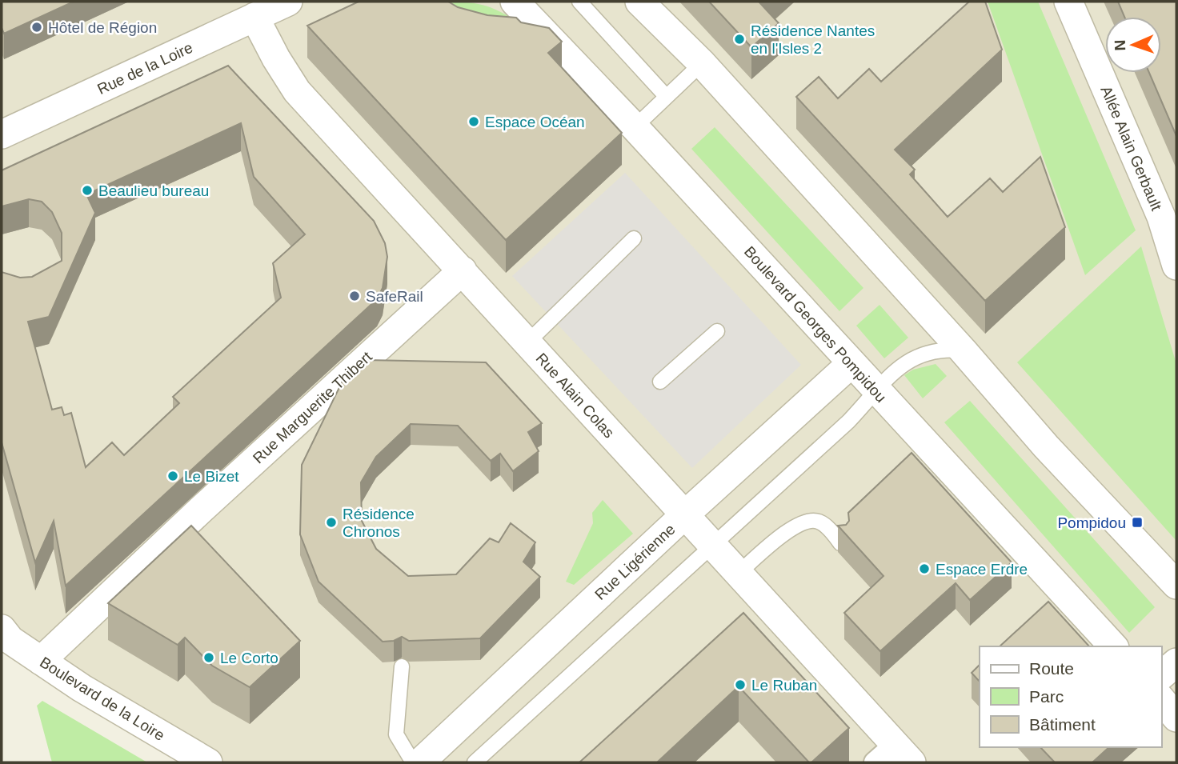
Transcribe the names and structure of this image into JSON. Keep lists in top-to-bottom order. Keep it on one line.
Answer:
{"streets":{"street":["Rue de la Loire","Allée Alain Gerbault","Boulevard Georges Pompidou","Rue Alain Colas","Rue Marguerite Thibert","Rue Ligérienne","Boulevard de la Loire"]},"crossings":[["Rue de la Loire","Rue Alain Colas"],["Boulevard Georges Pompidou","Rue Ligérienne"],["Rue Alain Colas","Rue Marguerite Thibert"],["Rue Alain Colas","Rue Ligérienne"],["Rue Marguerite Thibert","Boulevard de la Loire"]],"places":{"other":["Hôtel de Région","Résidence Nantes en l'Isles 2","Espace Océan","Beaulieu bureau","SafeRail","Le Bizet","Résidence Chronos","Espace Erdre","Le Corto","Le Ruban"],"transit":["Pompidou"]},"legend":["Route","Parc","Bâtiment"],"north":"left"}
